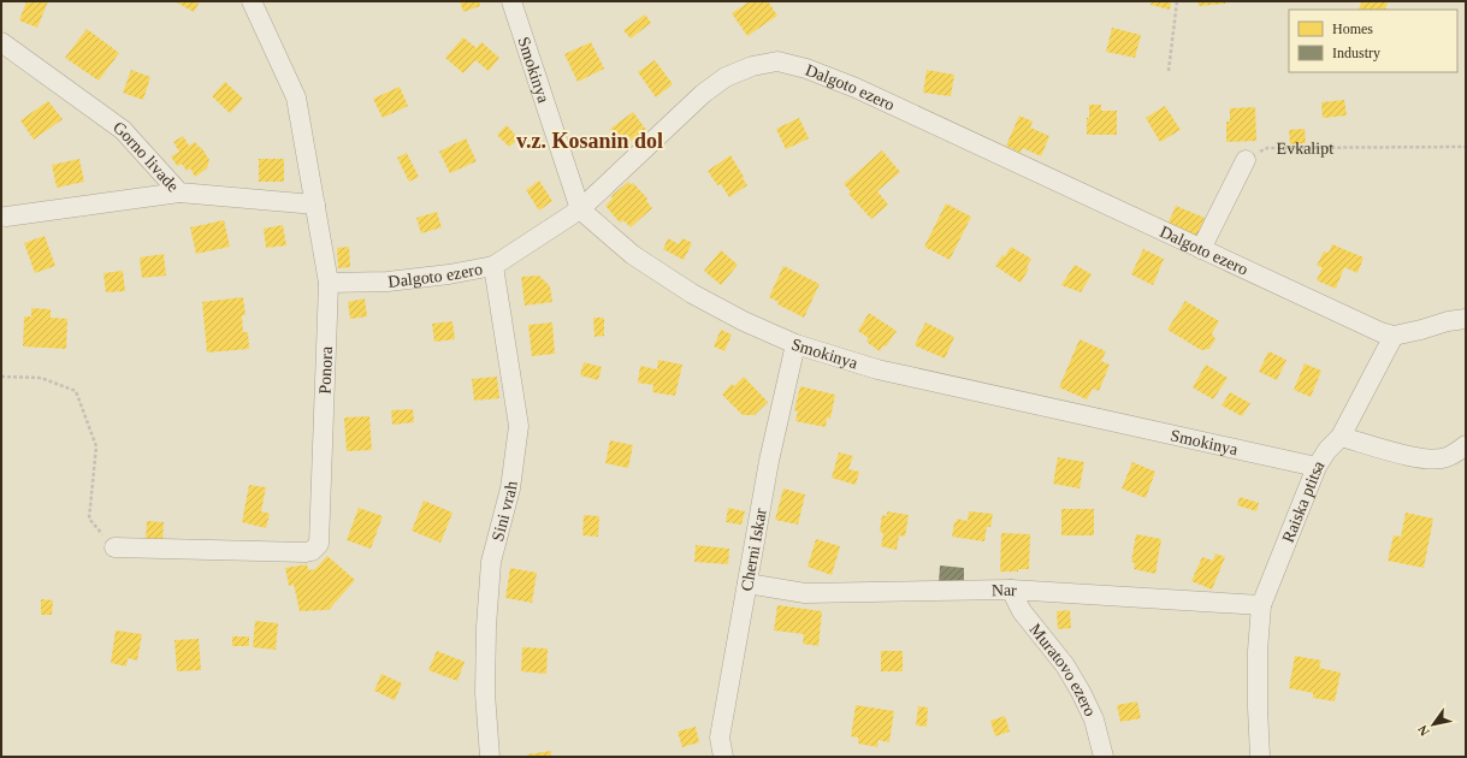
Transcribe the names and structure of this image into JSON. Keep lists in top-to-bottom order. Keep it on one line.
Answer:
{"streets":{"street":["Smokinya","Dalgoto ezero","Gorno livade","Ponora","Raiska ptitsa","Sini vrah","Cherni Iskar","Nar","Muratovo ezero"],"path":["Evkalipt"]},"crossings":[["Smokinya","Dalgoto ezero"],["Smokinya","Raiska ptitsa"],["Smokinya","Cherni Iskar"],["Dalgoto ezero","Ponora"],["Dalgoto ezero","Raiska ptitsa"],["Dalgoto ezero","Sini vrah"],["Gorno livade","Ponora"],["Raiska ptitsa","Nar"],["Cherni Iskar","Nar"],["Nar","Muratovo ezero"]],"districts":["v.z. Kosanin dol"],"legend":["Homes","Industry"],"north":"bottom left"}
